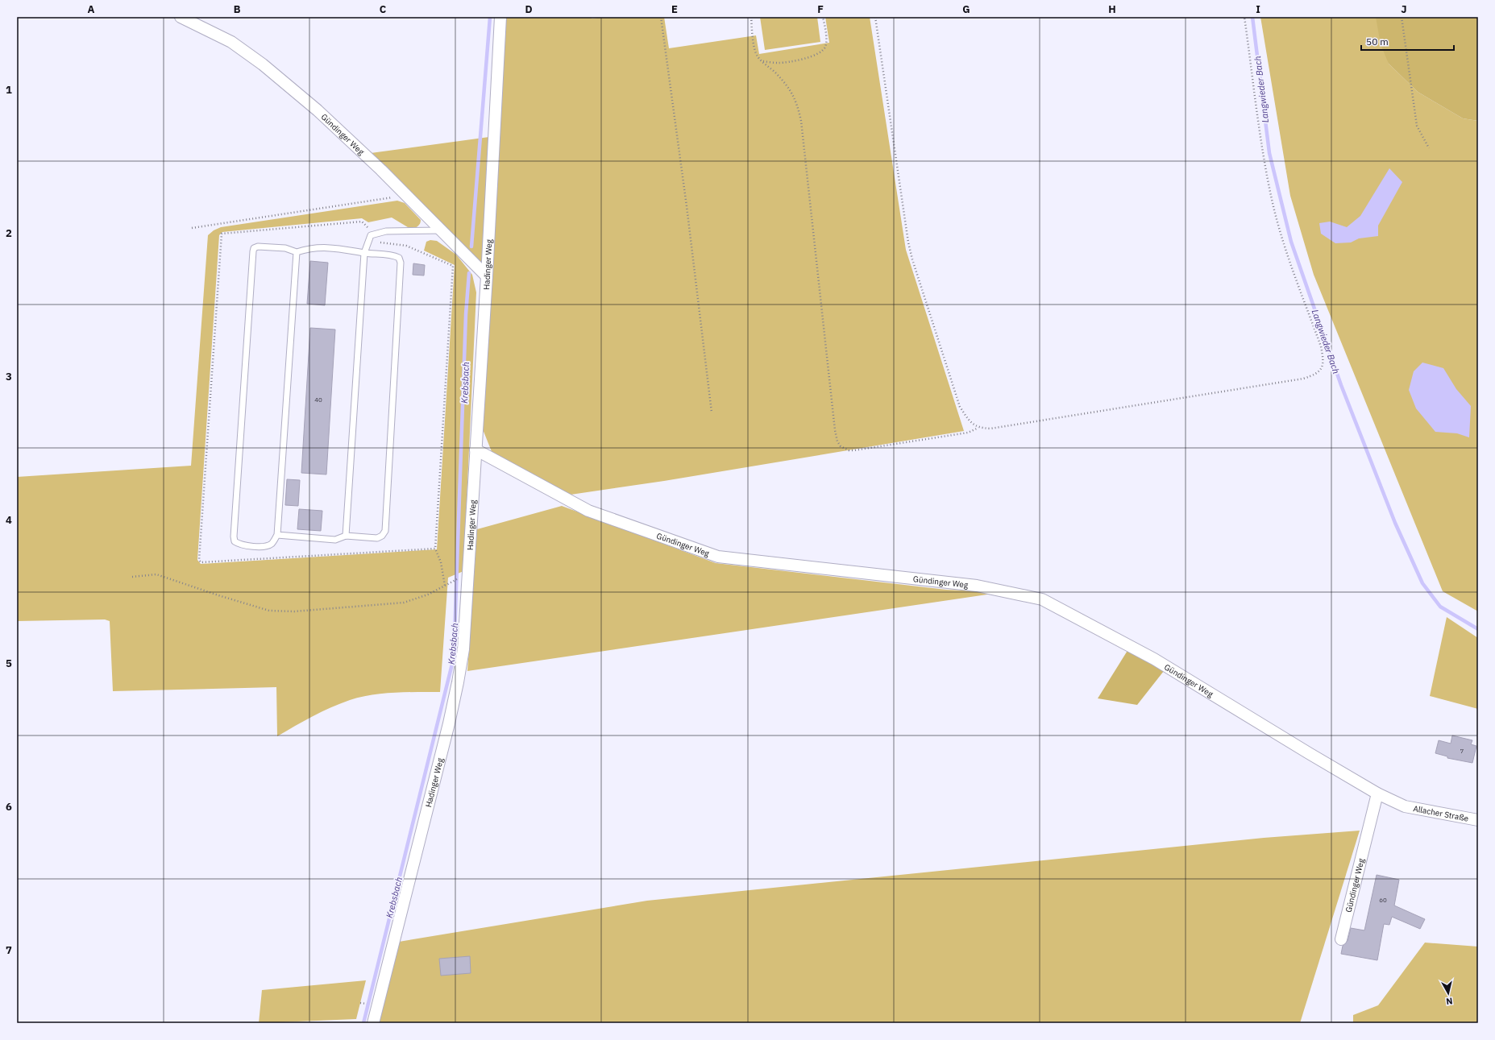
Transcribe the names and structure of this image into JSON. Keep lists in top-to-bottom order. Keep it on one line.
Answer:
{"streets":{"street":["Gündinger Weg","Hadinger Weg","Allacher Straße"]},"crossings":[["Gündinger Weg","Hadinger Weg"],["Gündinger Weg","Allacher Straße"]],"water":["Langwieder Bach","Krebsbach"],"house_numbers":["40","7","60"],"scale_bar":"50 m","north":"bottom","grid":{"columns":["A","B","C","D","E","F","G","H","I","J"],"rows":["1","2","3","4","5","6","7"]}}
